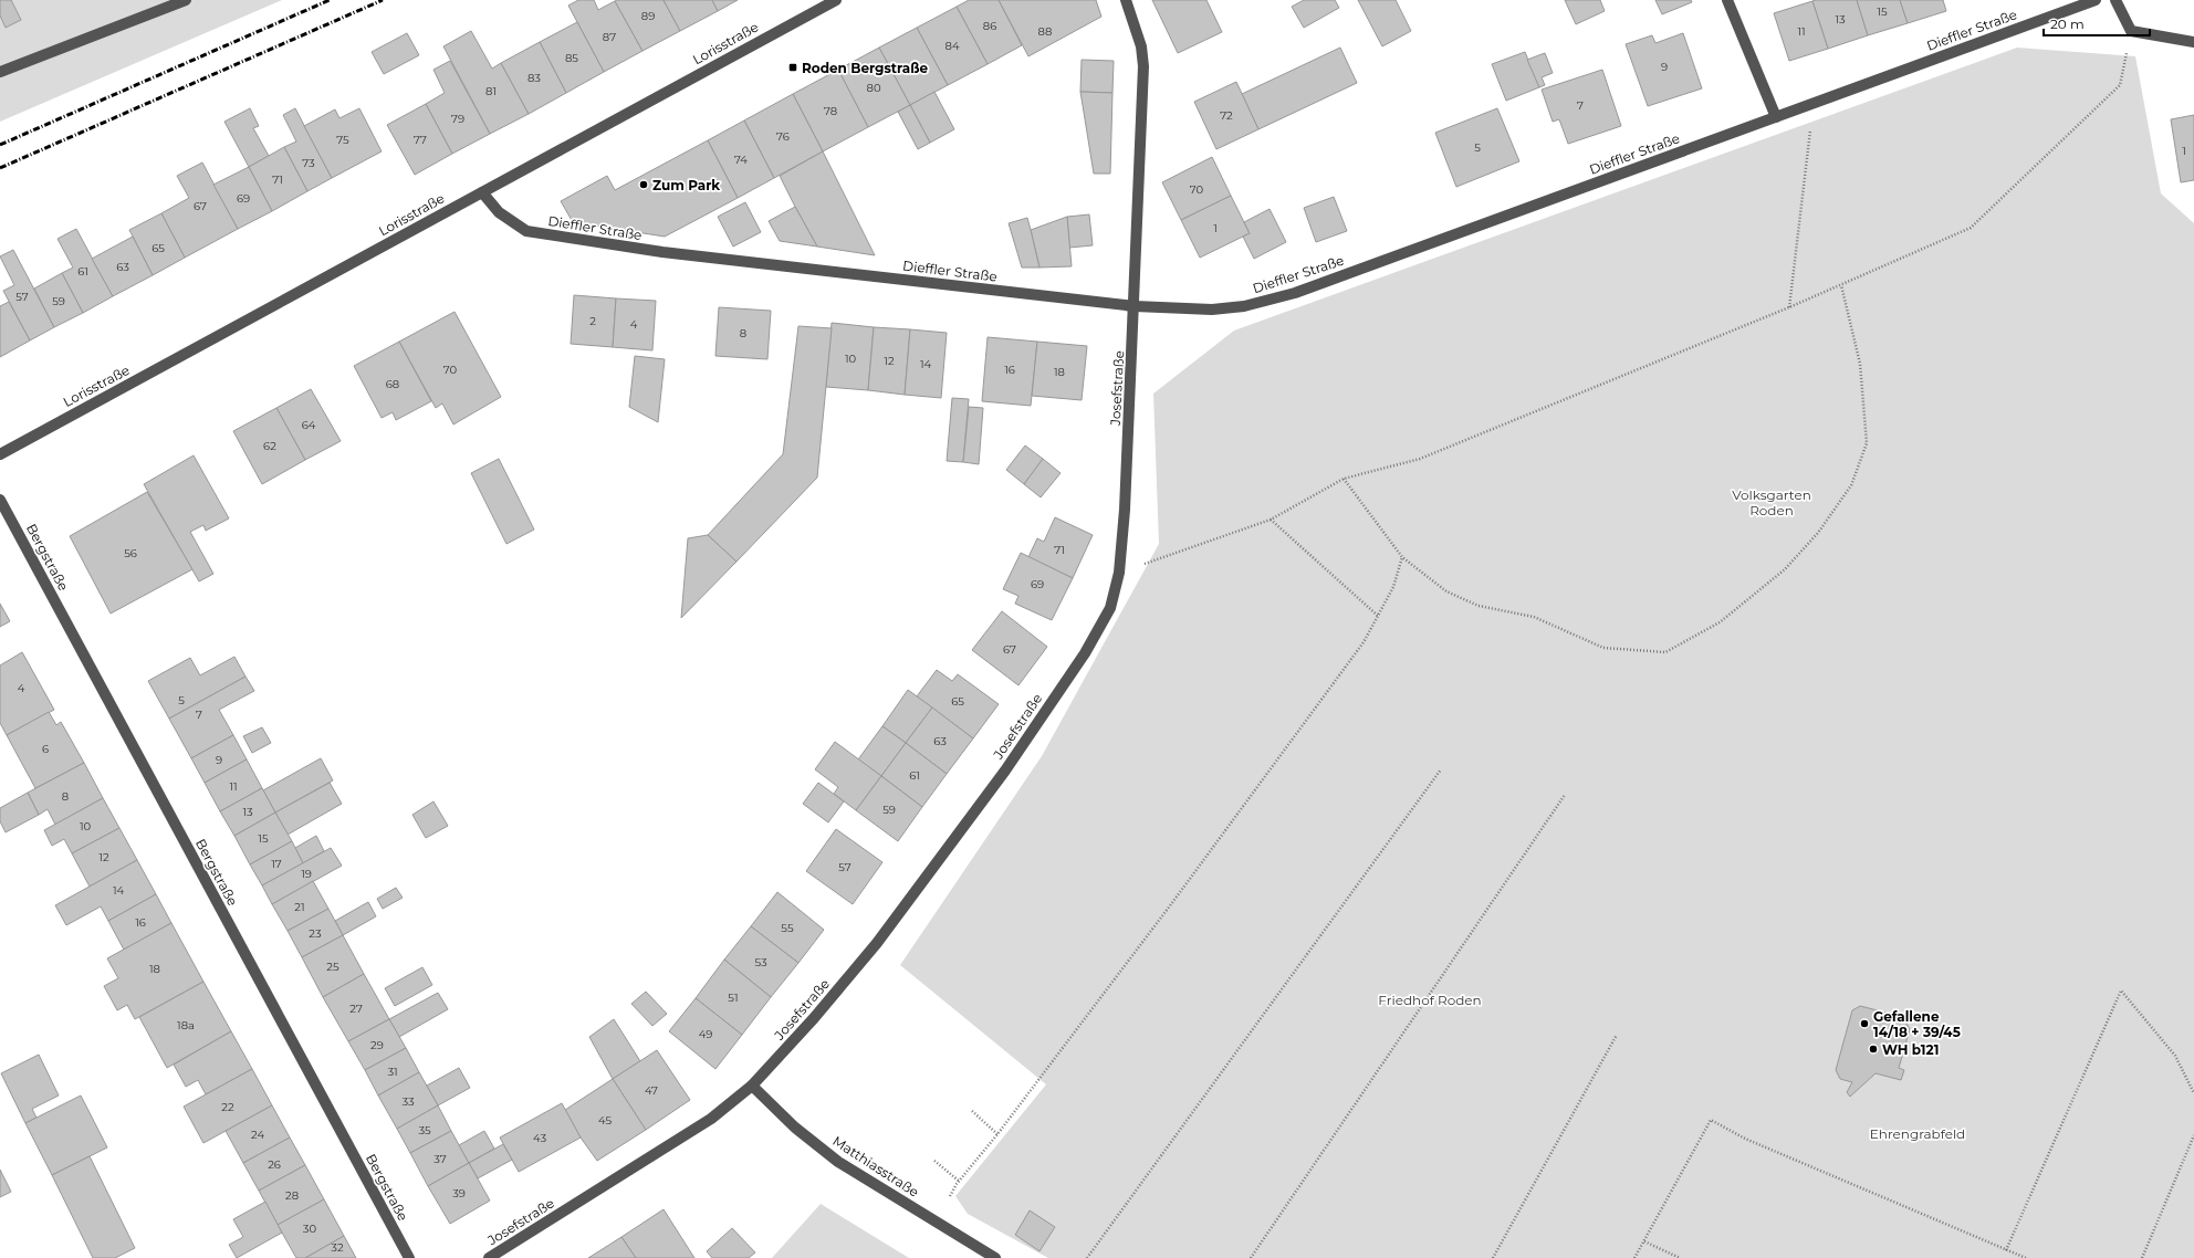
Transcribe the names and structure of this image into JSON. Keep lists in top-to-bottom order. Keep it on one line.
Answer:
{"streets":{"street":["Dieffler Straße","Lorisstraße","Josefstraße","Bergstraße","Matthiasstraße"]},"crossings":[["Dieffler Straße","Lorisstraße"],["Dieffler Straße","Josefstraße"],["Josefstraße","Matthiasstraße"]],"parks":["Volksgarten Roden","Friedhof Roden","Ehrengrabfeld"],"places":{"transit":["Roden Bergstraße"],"other":["Zum Park","Gefallene 14/18 + 39/45","WH b121"]},"house_numbers":["15","89","13","86","88","11","87","84","85","9","83","80","81","7","78","72","79","76","75","77","5","1","74","73","71","70","69","67","1","65","63","61","57","59","2","4","8","10","12","14","70","16","18","68","64","62","71","56","69","67","4","5","65","7","63","6","9","61","11","8","59","13","10","15","12","17","57","19","14","21","16","55","23","53","25","18","51","27","18a","49","29","31","47","33","22","45","35","24","43","37","26","39","28","30","32"],"scale_bar":"20 m"}
